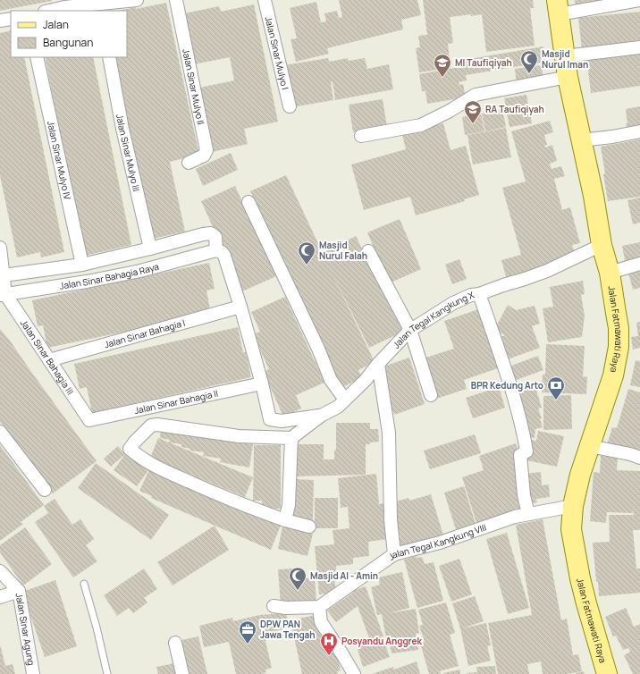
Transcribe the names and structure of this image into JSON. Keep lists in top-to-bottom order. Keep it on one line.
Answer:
{"streets":{"main road":["Jalan Fatmawati Raya"],"street":["Jalan Sinar Mulyo I","Jalan Sinar Mulyo II","Jalan Sinar Mulyo III","Jalan Sinar Mulyo IV","Jalan Sinar Bahagia Raya","Jalan Tegal Kangkung X","Jalan Sinar Bahagia I","Jalan Sinar Bahagia III","Jalan Sinar Bahagia II","Jalan Tegal Kangkung VIII","Jalan Sinar Agung"]},"crossings":[["Jalan Sinar Bahagia Raya","Jalan Sinar Bahagia III"],["Jalan Tegal Kangkung X","Jalan Fatmawati Raya"],["Jalan Fatmawati Raya","Jalan Tegal Kangkung VIII"],["Jalan Sinar Bahagia I","Jalan Sinar Bahagia III"],["Jalan Sinar Bahagia III","Jalan Sinar Bahagia II"]],"places":{"mosque":["Masjid Nurul Iman","Masjid Nurul Falah","Masjid Al - Amin"],"school or university":["MI Taufiqiyah","RA Taufiqiyah"],"bank":["BPR Kedung Arto"],"office":["DPW PAN Jawa Tengah"],"hospital":["Posyandu Anggrek"]},"legend":["Jalan","Bangunan"]}
